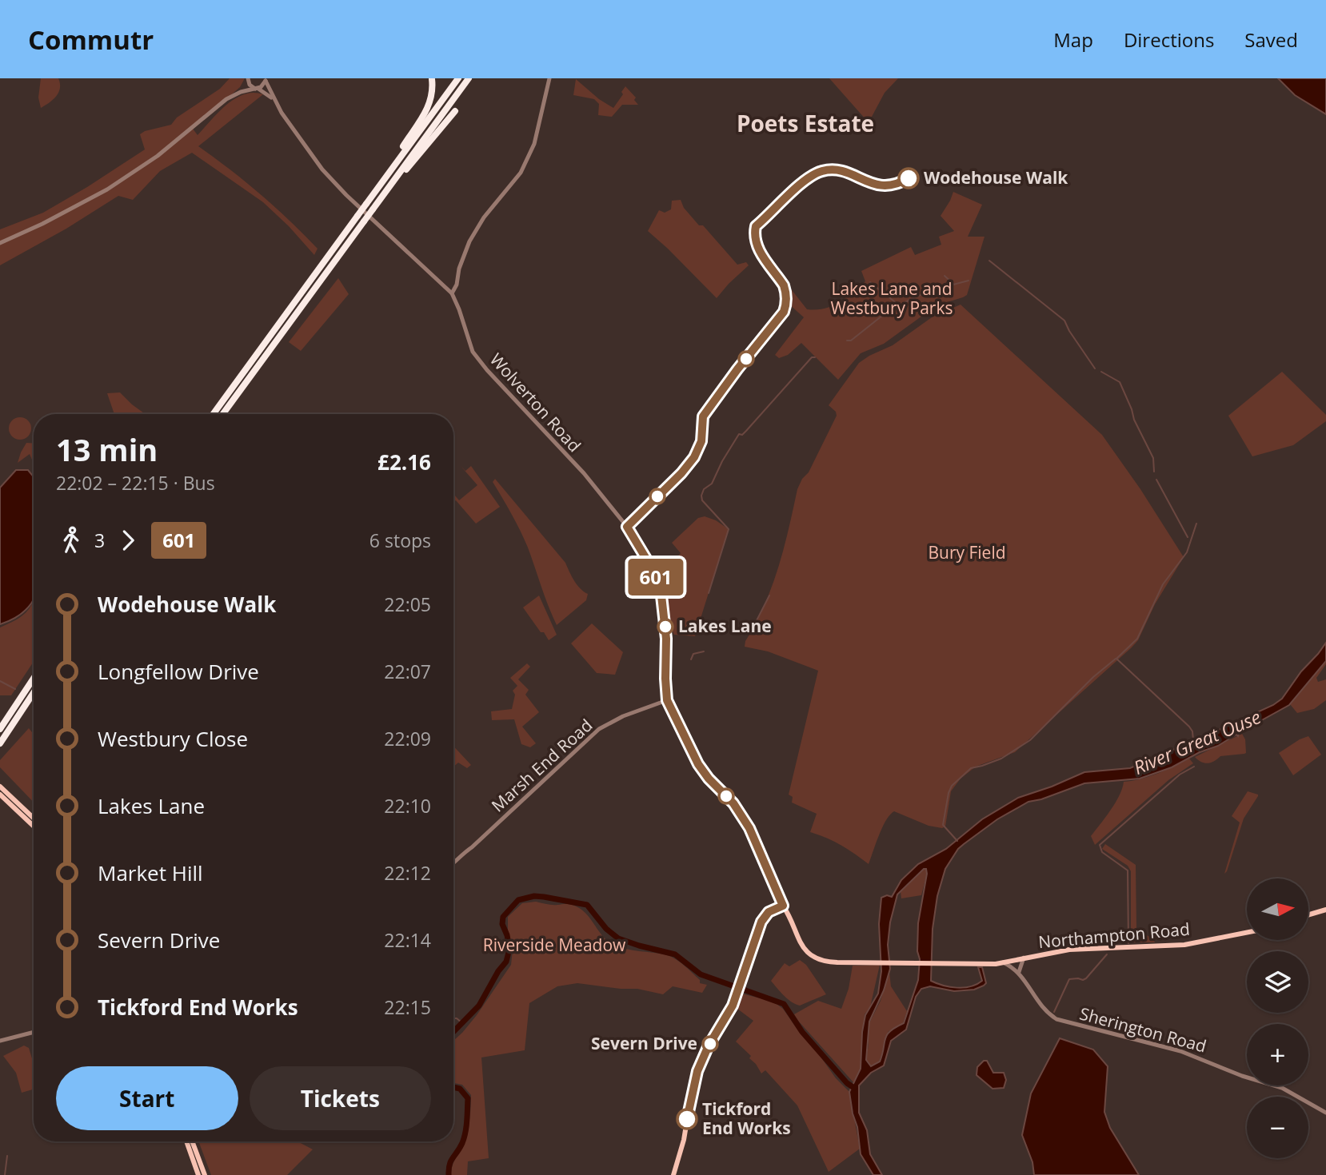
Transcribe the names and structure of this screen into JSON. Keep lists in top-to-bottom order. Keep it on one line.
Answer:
{"streets":{"main road":["Northampton Road"],"street":["Wolverton Road","Marsh End Road","Sherington Road"]},"crossings":[["Wolverton Road","Marsh End Road"],["Northampton Road","Sherington Road"]],"districts":["Poets Estate"],"water":["River Great Ouse"],"parks":["Lakes Lane and Westbury Parks","Bury Field","Riverside Meadow"],"places":["Wodehouse Walk","Lakes Lane","Severn Drive","Tickford End Works"],"lines":["bus line 601"],"north":"right","page":{"header":"Commutr","nav":["Map","Directions","Saved"],"on_map":"601","heading":["13 min","22:02 – 22:15 · Bus","£2.16"],"legs":["3","601","6 stops"],"list":[{"name":"Wodehouse Walk","value":"22:05"},{"name":"Longfellow Drive","value":"22:07"},{"name":"Westbury Close","value":"22:09"},{"name":"Lakes Lane","value":"22:10"},{"name":"Market Hill","value":"22:12"},{"name":"Severn Drive","value":"22:14"},{"name":"Tickford End Works","value":"22:15"}],"map_buttons":["+","−"],"buttons":["Start","Tickets"]}}
